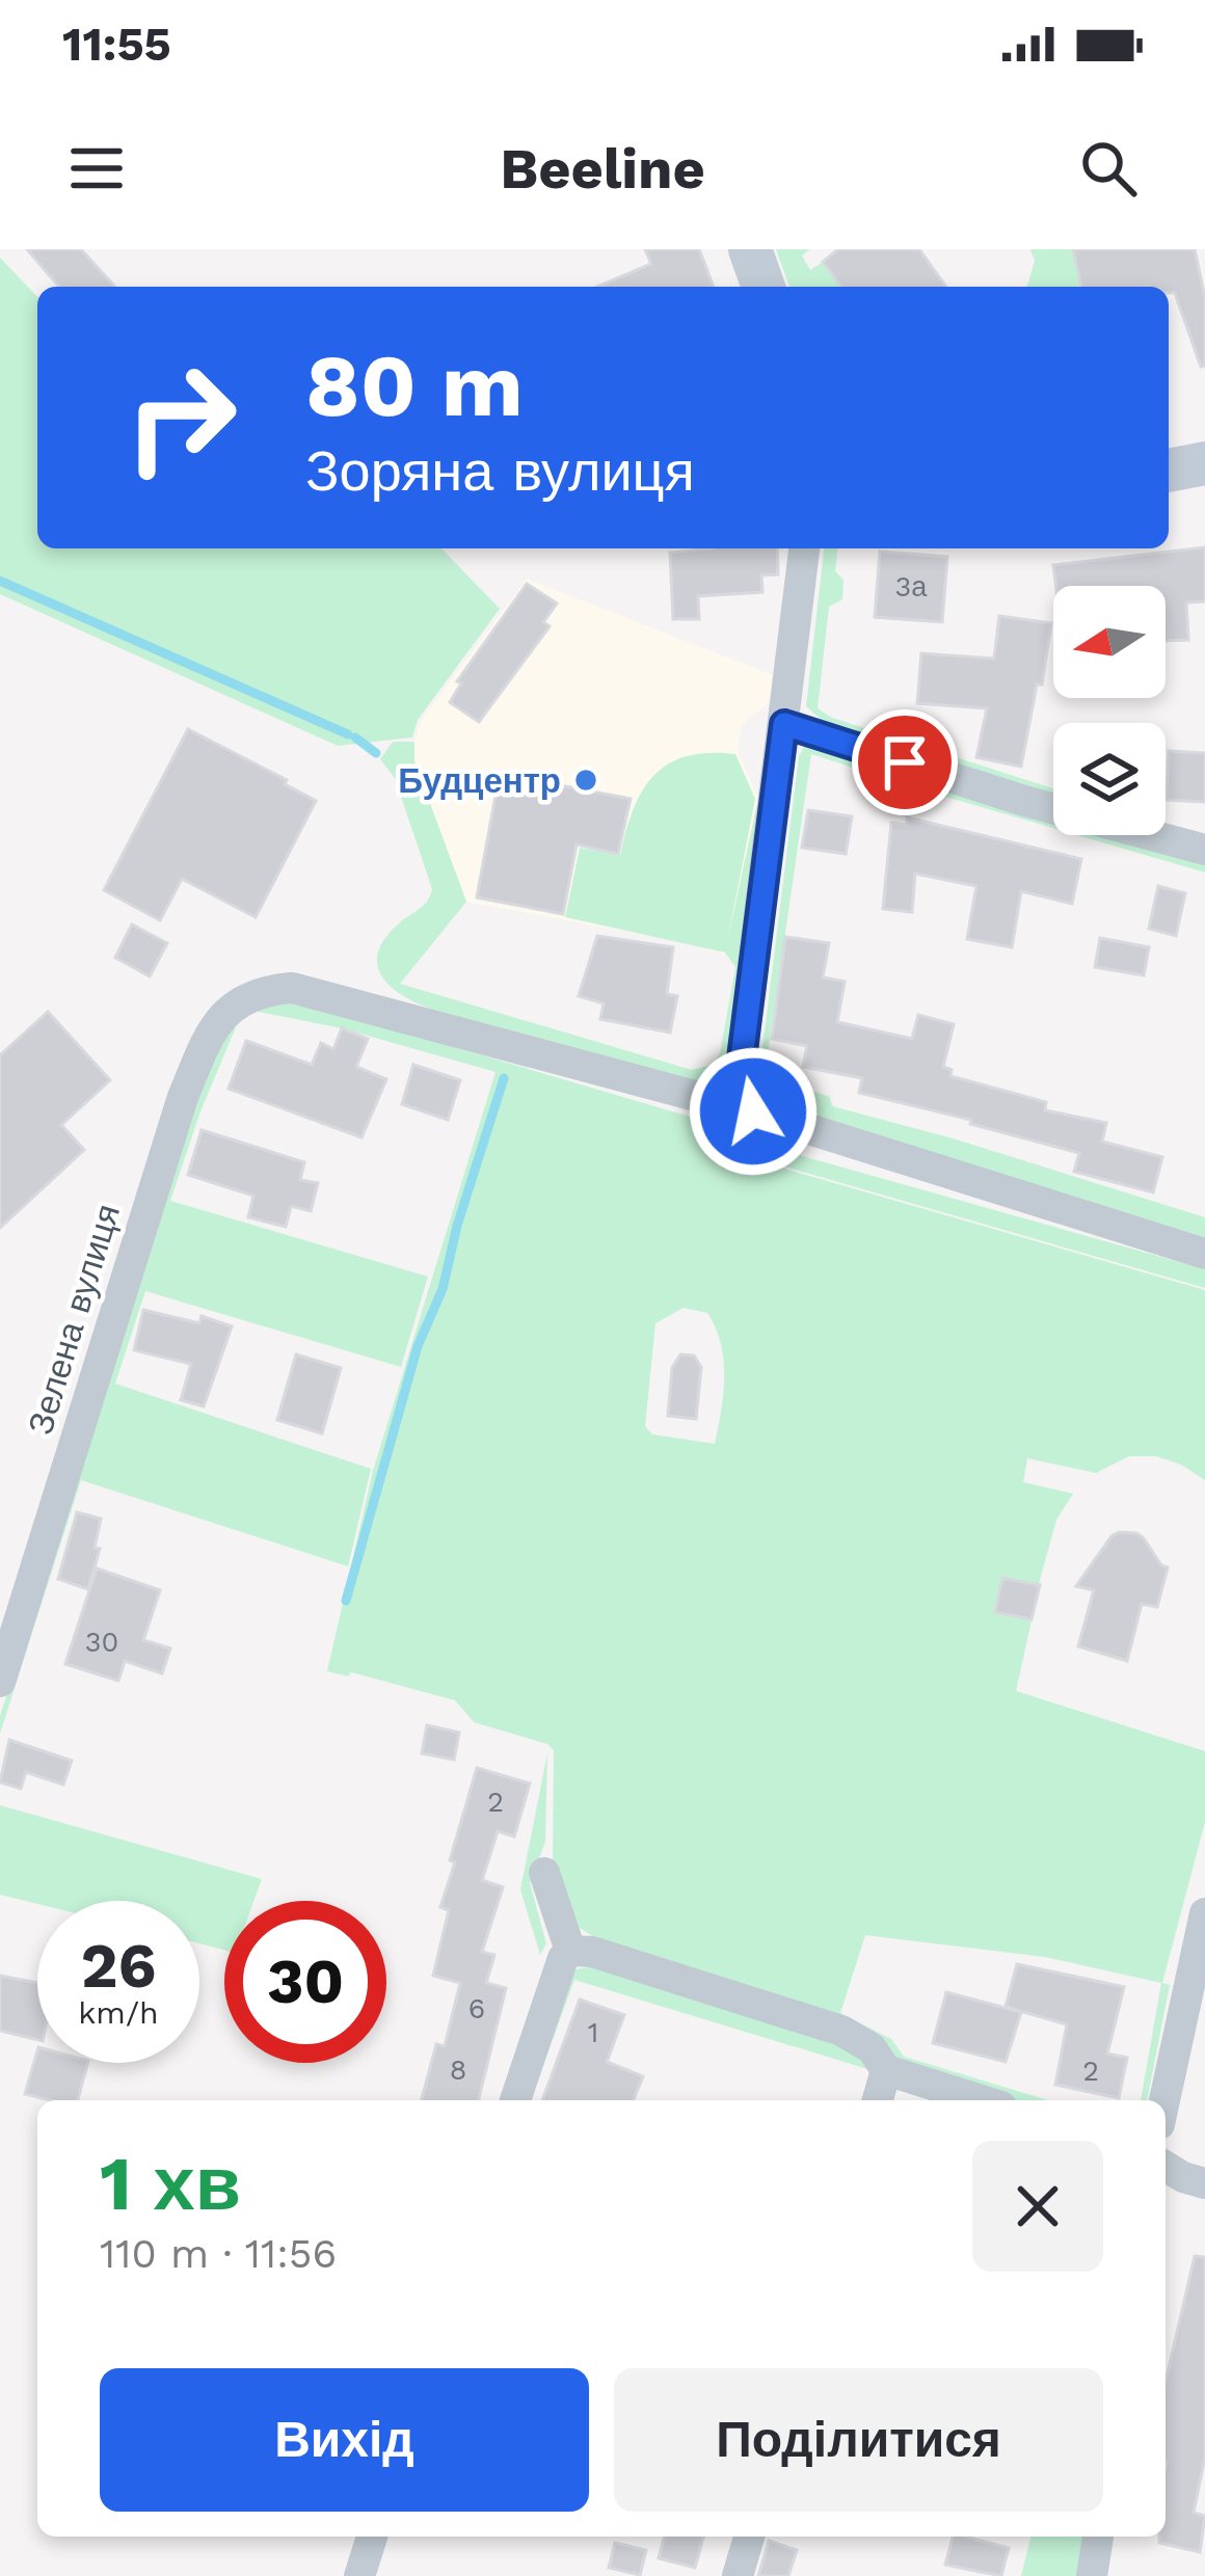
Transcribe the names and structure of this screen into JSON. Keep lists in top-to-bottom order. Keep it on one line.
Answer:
{"streets":{"street":["Зелена вулиця"]},"places":["Будцентр"],"house_numbers":["3а","30","2","6","1","8","2"],"north":"left","page":{"status":"11:55","header":"Beeline","turn":["80 m","Зоряна вулиця"],"speed":"26 km/h","limit":"30","heading":["1 хв","110 m · 11:56"],"buttons":["Вихід","Поділитися"]}}
